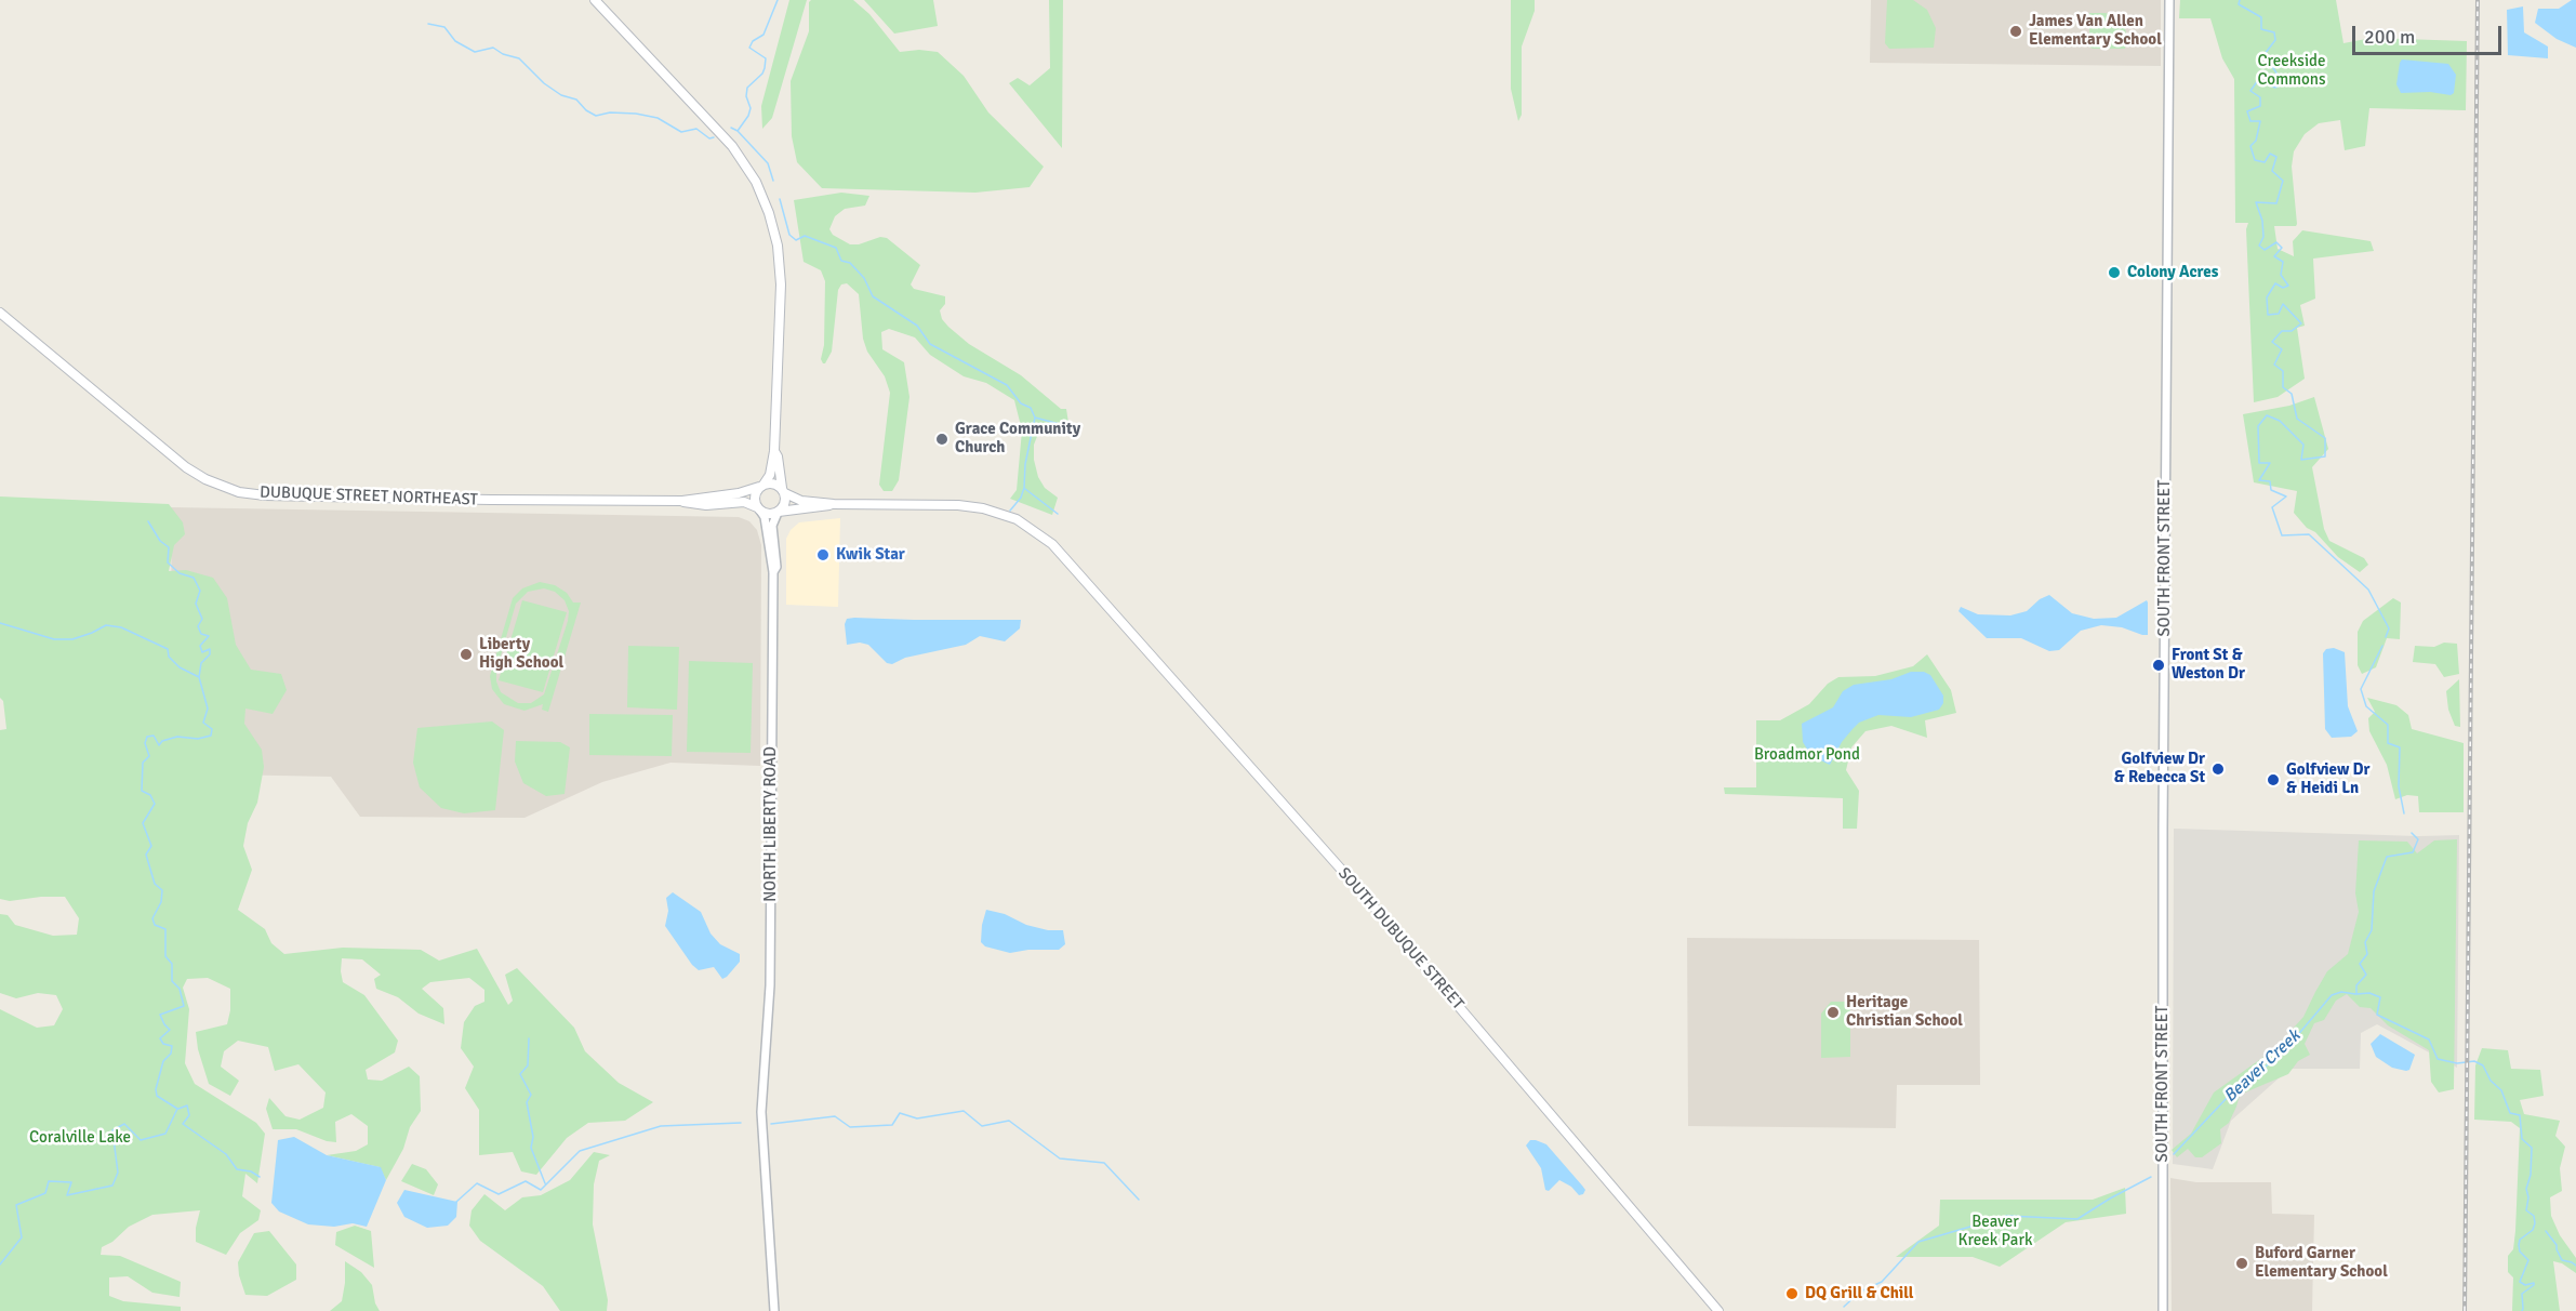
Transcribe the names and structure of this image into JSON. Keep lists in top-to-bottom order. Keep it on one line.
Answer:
{"streets":{"main road":["DUBUQUE STREET NORTHEAST","SOUTH DUBUQUE STREET"],"street":["SOUTH FRONT STREET","NORTH LIBERTY ROAD"]},"crossings":[["DUBUQUE STREET NORTHEAST","NORTH LIBERTY ROAD"]],"water":["Beaver Creek"],"parks":["Creekside Commons","Broadmor Pond","Coralville Lake","Beaver Kreek Park"],"places":["James Van Allen Elementary School","Colony Acres","Grace Community Church","Kwik Star","Liberty High School","Front St & Weston Dr","Golfview Dr & Rebecca St","Golfview Dr & Heidi Ln","Heritage Christian School","Buford Garner Elementary School","DQ Grill & Chill"],"scale_bar":"200 m"}
